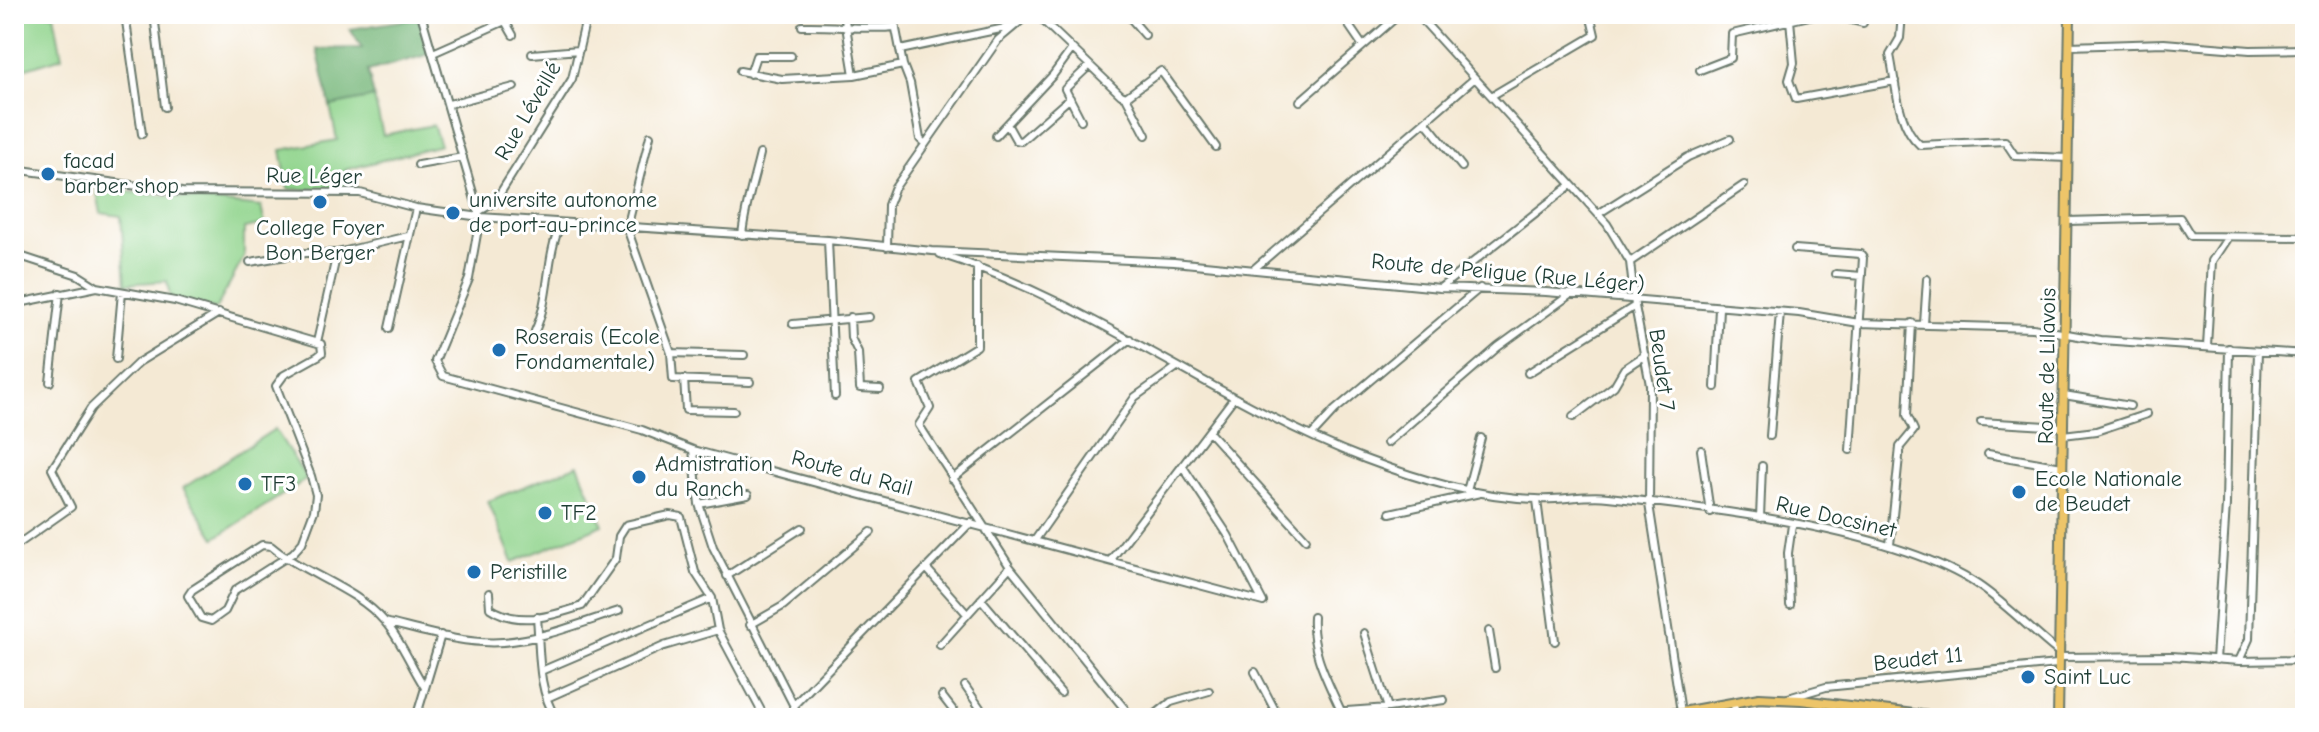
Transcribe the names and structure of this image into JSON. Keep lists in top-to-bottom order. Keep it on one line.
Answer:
{"streets":{"main road":["Route de Lilavois"],"street":["Rue Léveillé","Rue Léger","Route de Peligue (Rue Léger)","Beudet 7","Route du Rail","Rue Docsinet","Beudet 11"]},"crossings":[["Rue Léveillé","Rue Léger"],["Rue Léveillé","Route du Rail"],["Rue Léger","Route de Peligue (Rue Léger)"],["Rue Léger","Route du Rail"],["Rue Léger","Rue Docsinet"],["Route de Peligue (Rue Léger)","Route de Lilavois"],["Route de Peligue (Rue Léger)","Beudet 7"],["Route de Lilavois","Rue Docsinet"],["Route de Lilavois","Beudet 11"],["Beudet 7","Rue Docsinet"],["Rue Docsinet","Beudet 11"]],"places":["facad barber shop","College Foyer Bon Berger","universite autonome de port-au-prince","Roserais (Ecole Fondamentale)","Admistration du Ranch","TF3","Ecole Nationale de Beudet","TF2","Peristille","Saint Luc"]}
